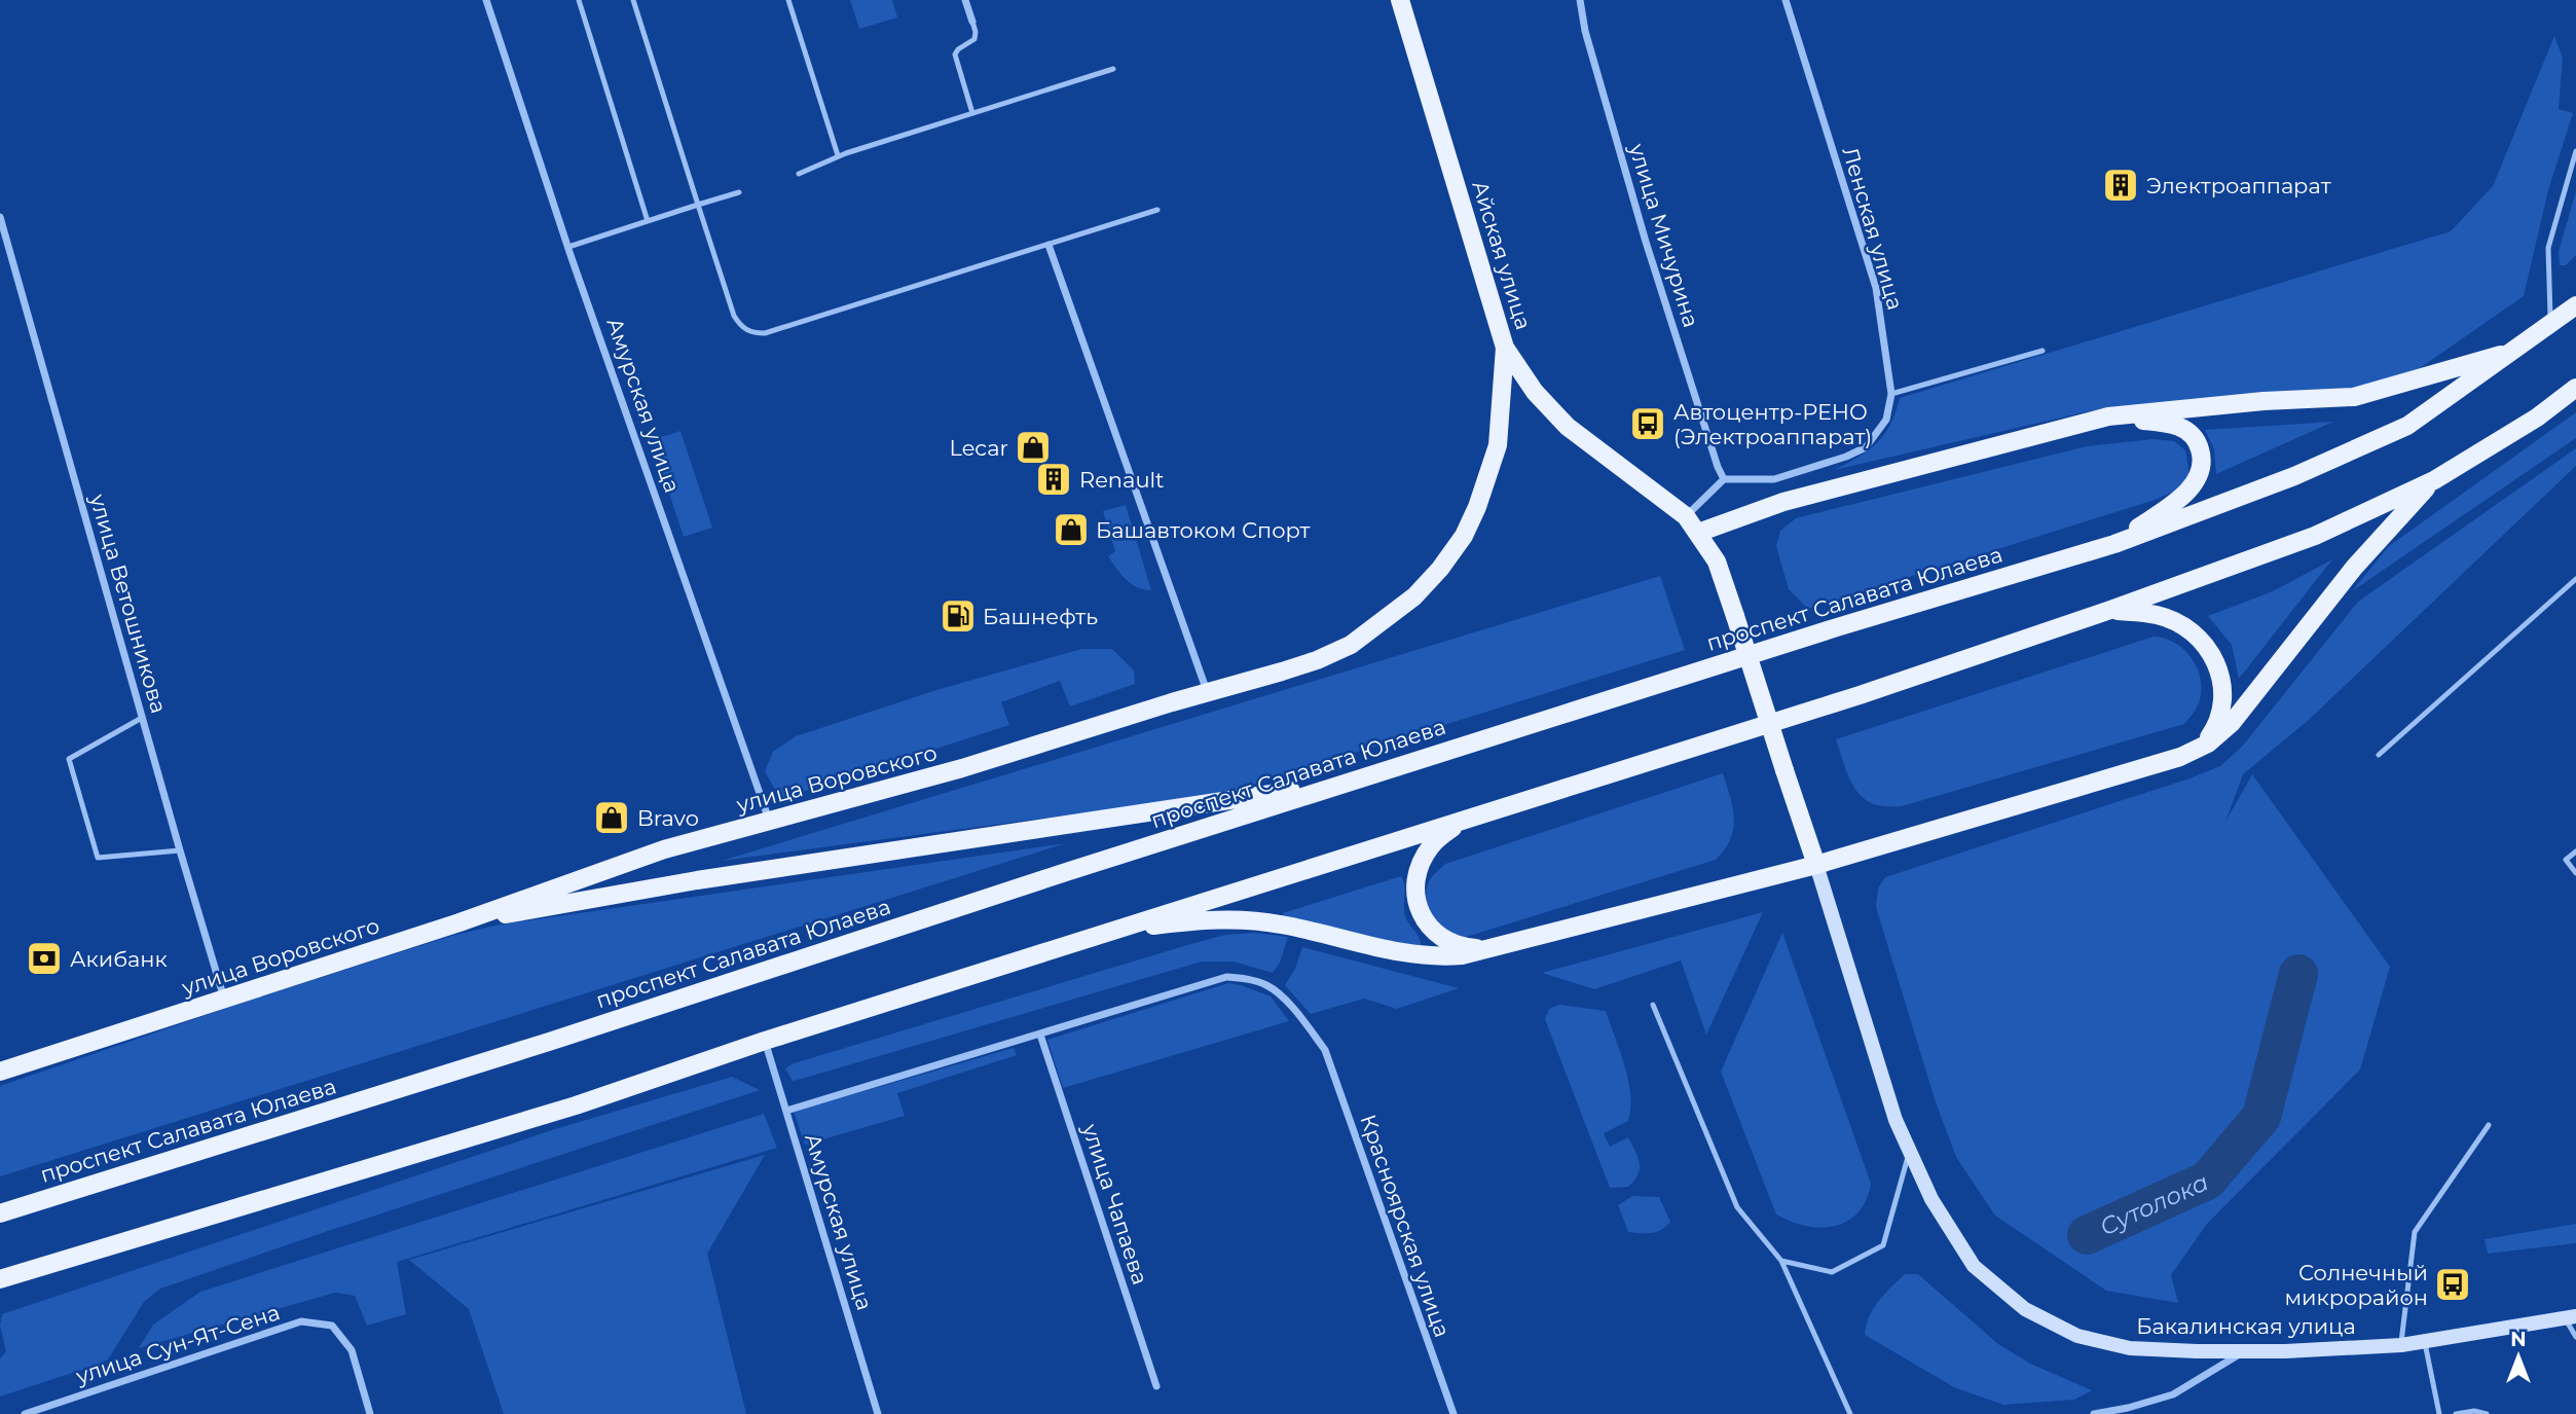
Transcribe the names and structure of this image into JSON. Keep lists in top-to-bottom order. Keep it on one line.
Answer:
{"streets":{"main road":["Айская улица","проспект Салавата Юлаева","улица Воровского","Бакалинская улица"],"street":["Ленская улица","улица Мичурина","Амурская улица","улица Ветошникова","улица Чапаева","Красноярская улица","улица Сун-Ят-Сена"]},"crossings":[["Ленская улица","улица Мичурина"],["Айская улица","улица Воровского"],["Айская улица","Бакалинская улица"],["Амурская улица","улица Воровского"],["Амурская улица","Красноярская улица"],["улица Ветошникова","улица Воровского"],["улица Чапаева","Красноярская улица"]],"water":["Сутолока"],"places":{"building":["Электроаппарат","Renault"],"bus stop":["Автоцентр-РЕНО (Электроаппарат)","Солнечный микрорайон"],"shop":["Lecar","Башавтоком Спорт","Bravo"],"fuel station":["Башнефть"],"bank":["Акибанк"]},"north":"top"}
